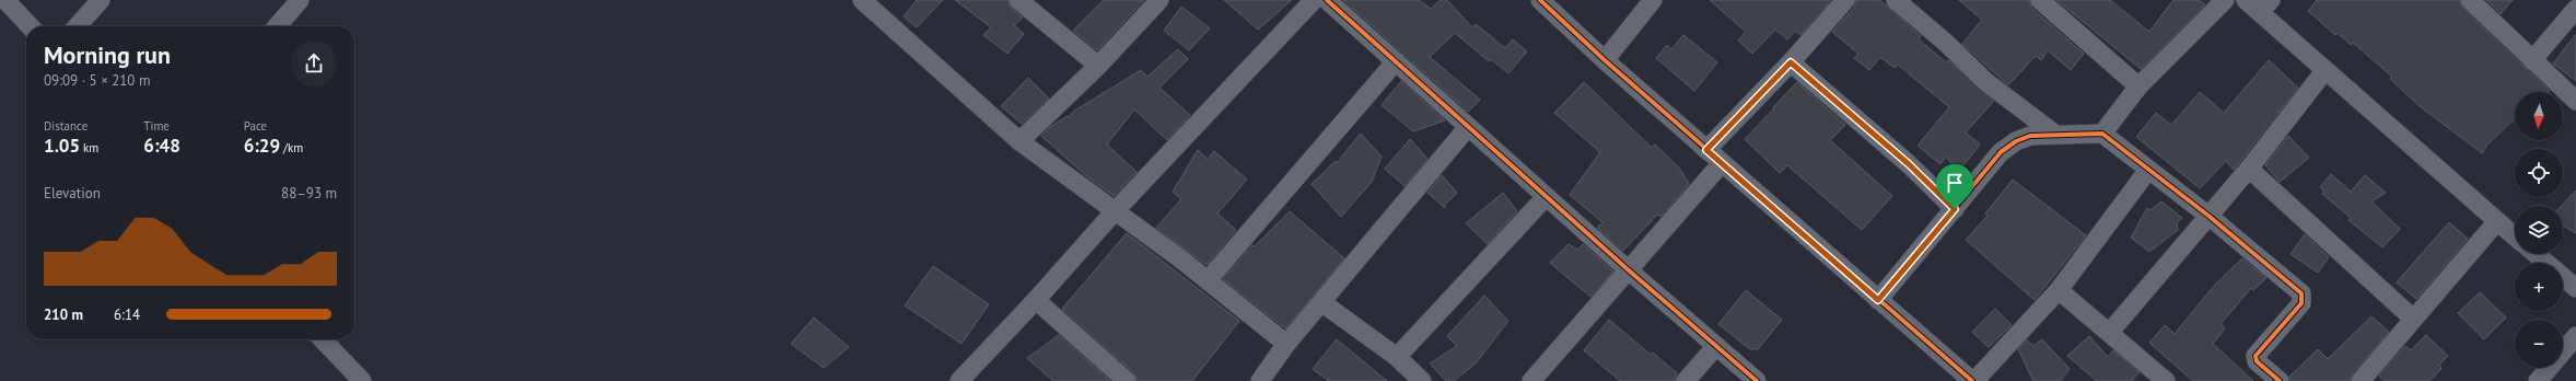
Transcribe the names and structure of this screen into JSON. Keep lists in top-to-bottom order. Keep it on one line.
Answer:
{"north":"bottom","page":{"heading":["Morning run","09:09 · 5 × 210 m"],"map_buttons":["+","−"],"stats":[["Distance","1.05 km"],["Time","6:48"],["Pace","6:29 /km"]],"chart":["Elevation","88–93 m"],"list":[{"name":"210 m","note":"6:14"}]}}
